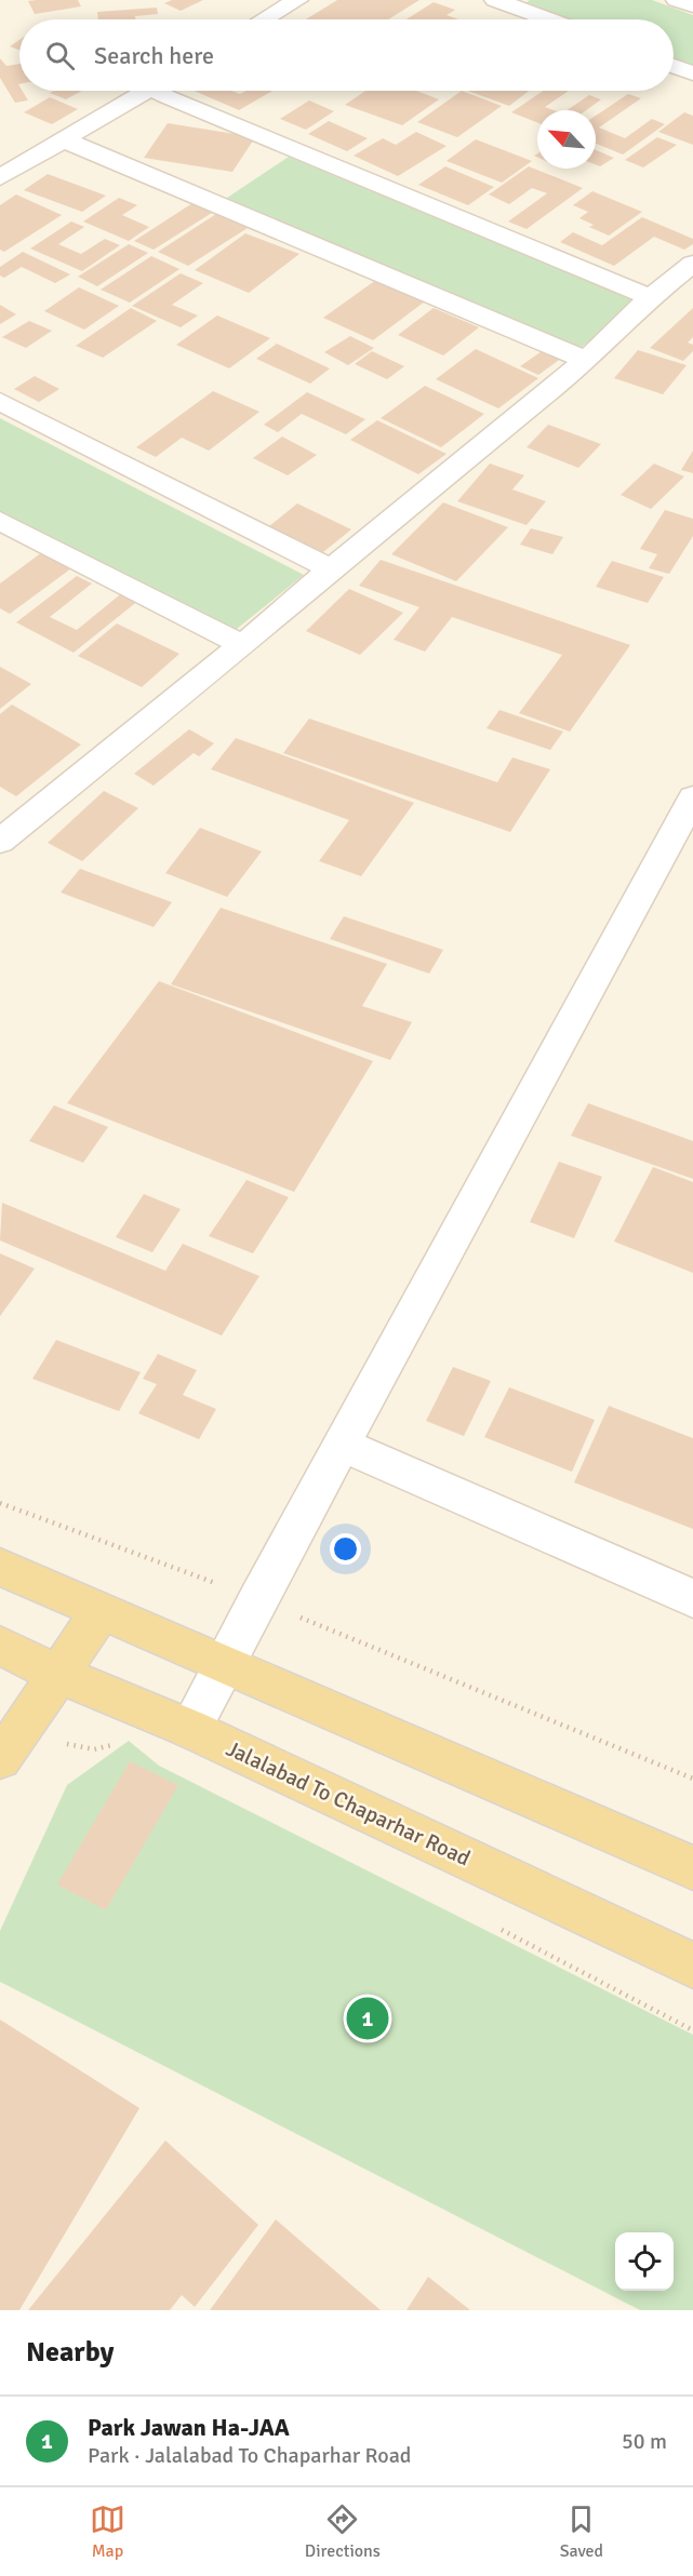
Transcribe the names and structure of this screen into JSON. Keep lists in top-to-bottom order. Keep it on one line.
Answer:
{"streets":{"main road":["Jalalabad To Chaparhar Road"]},"north":"top left","page":{"search":"Search here","pins":"1","heading":"Nearby","list":[{"mark":"1","name":"Park Jawan Ha-JAA","note":"Park · Jalalabad To Chaparhar Road","value":"50 m"}],"nav":["Map","Directions","Saved"]}}
